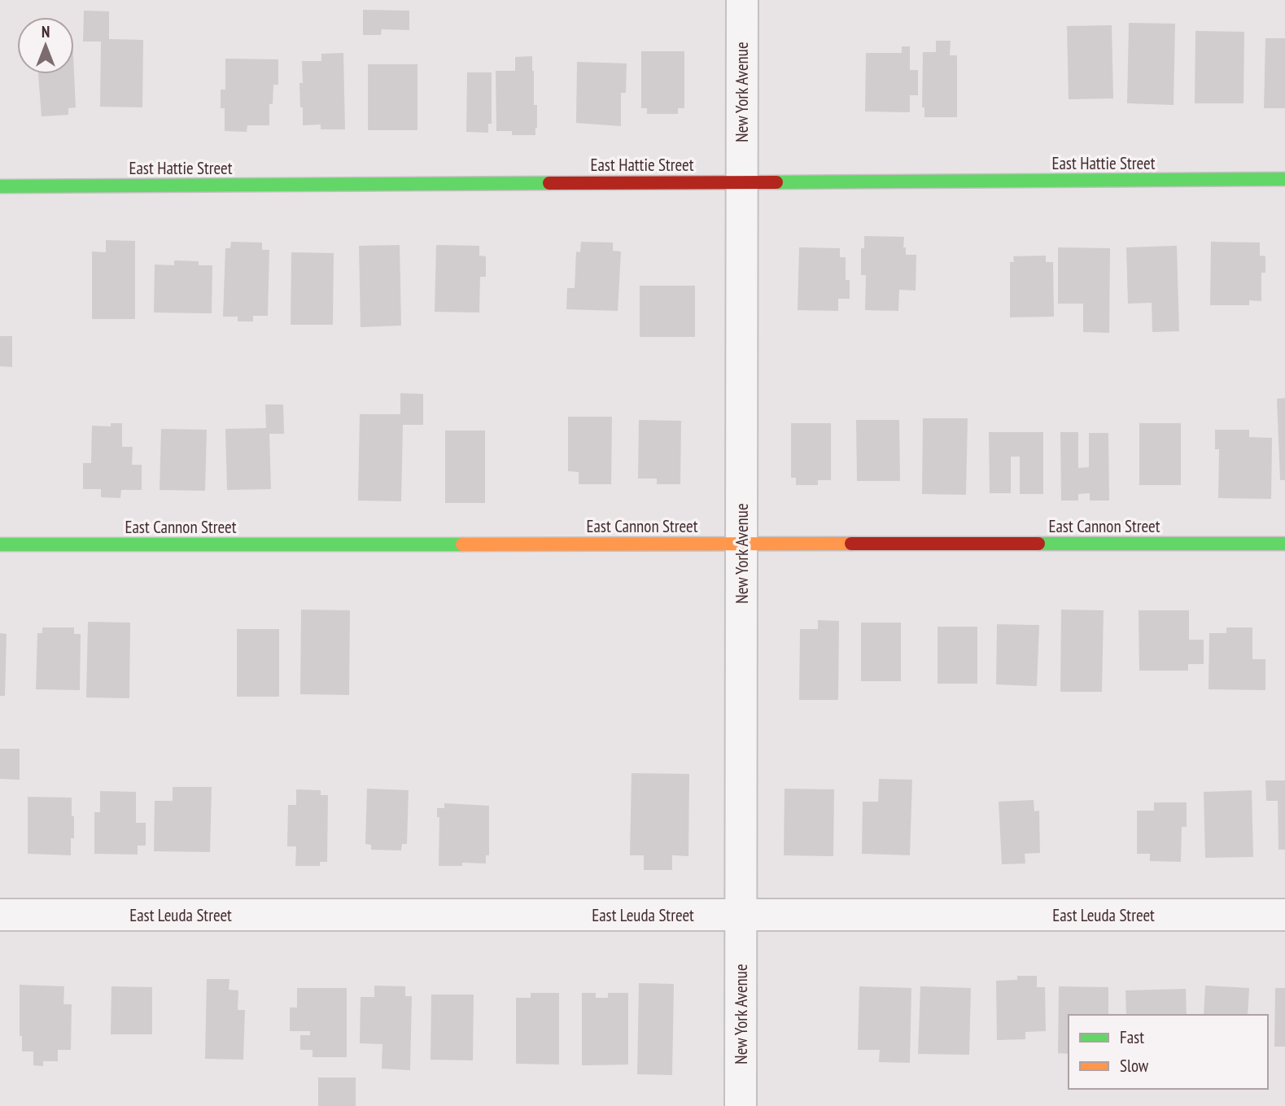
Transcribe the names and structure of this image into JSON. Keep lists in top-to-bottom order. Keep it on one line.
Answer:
{"streets":{"street":["New York Avenue","East Hattie Street","East Cannon Street","East Leuda Street"]},"crossings":[["New York Avenue","East Hattie Street"],["New York Avenue","East Cannon Street"],["New York Avenue","East Leuda Street"]],"legend":["Fast","Slow"],"north":"top"}
